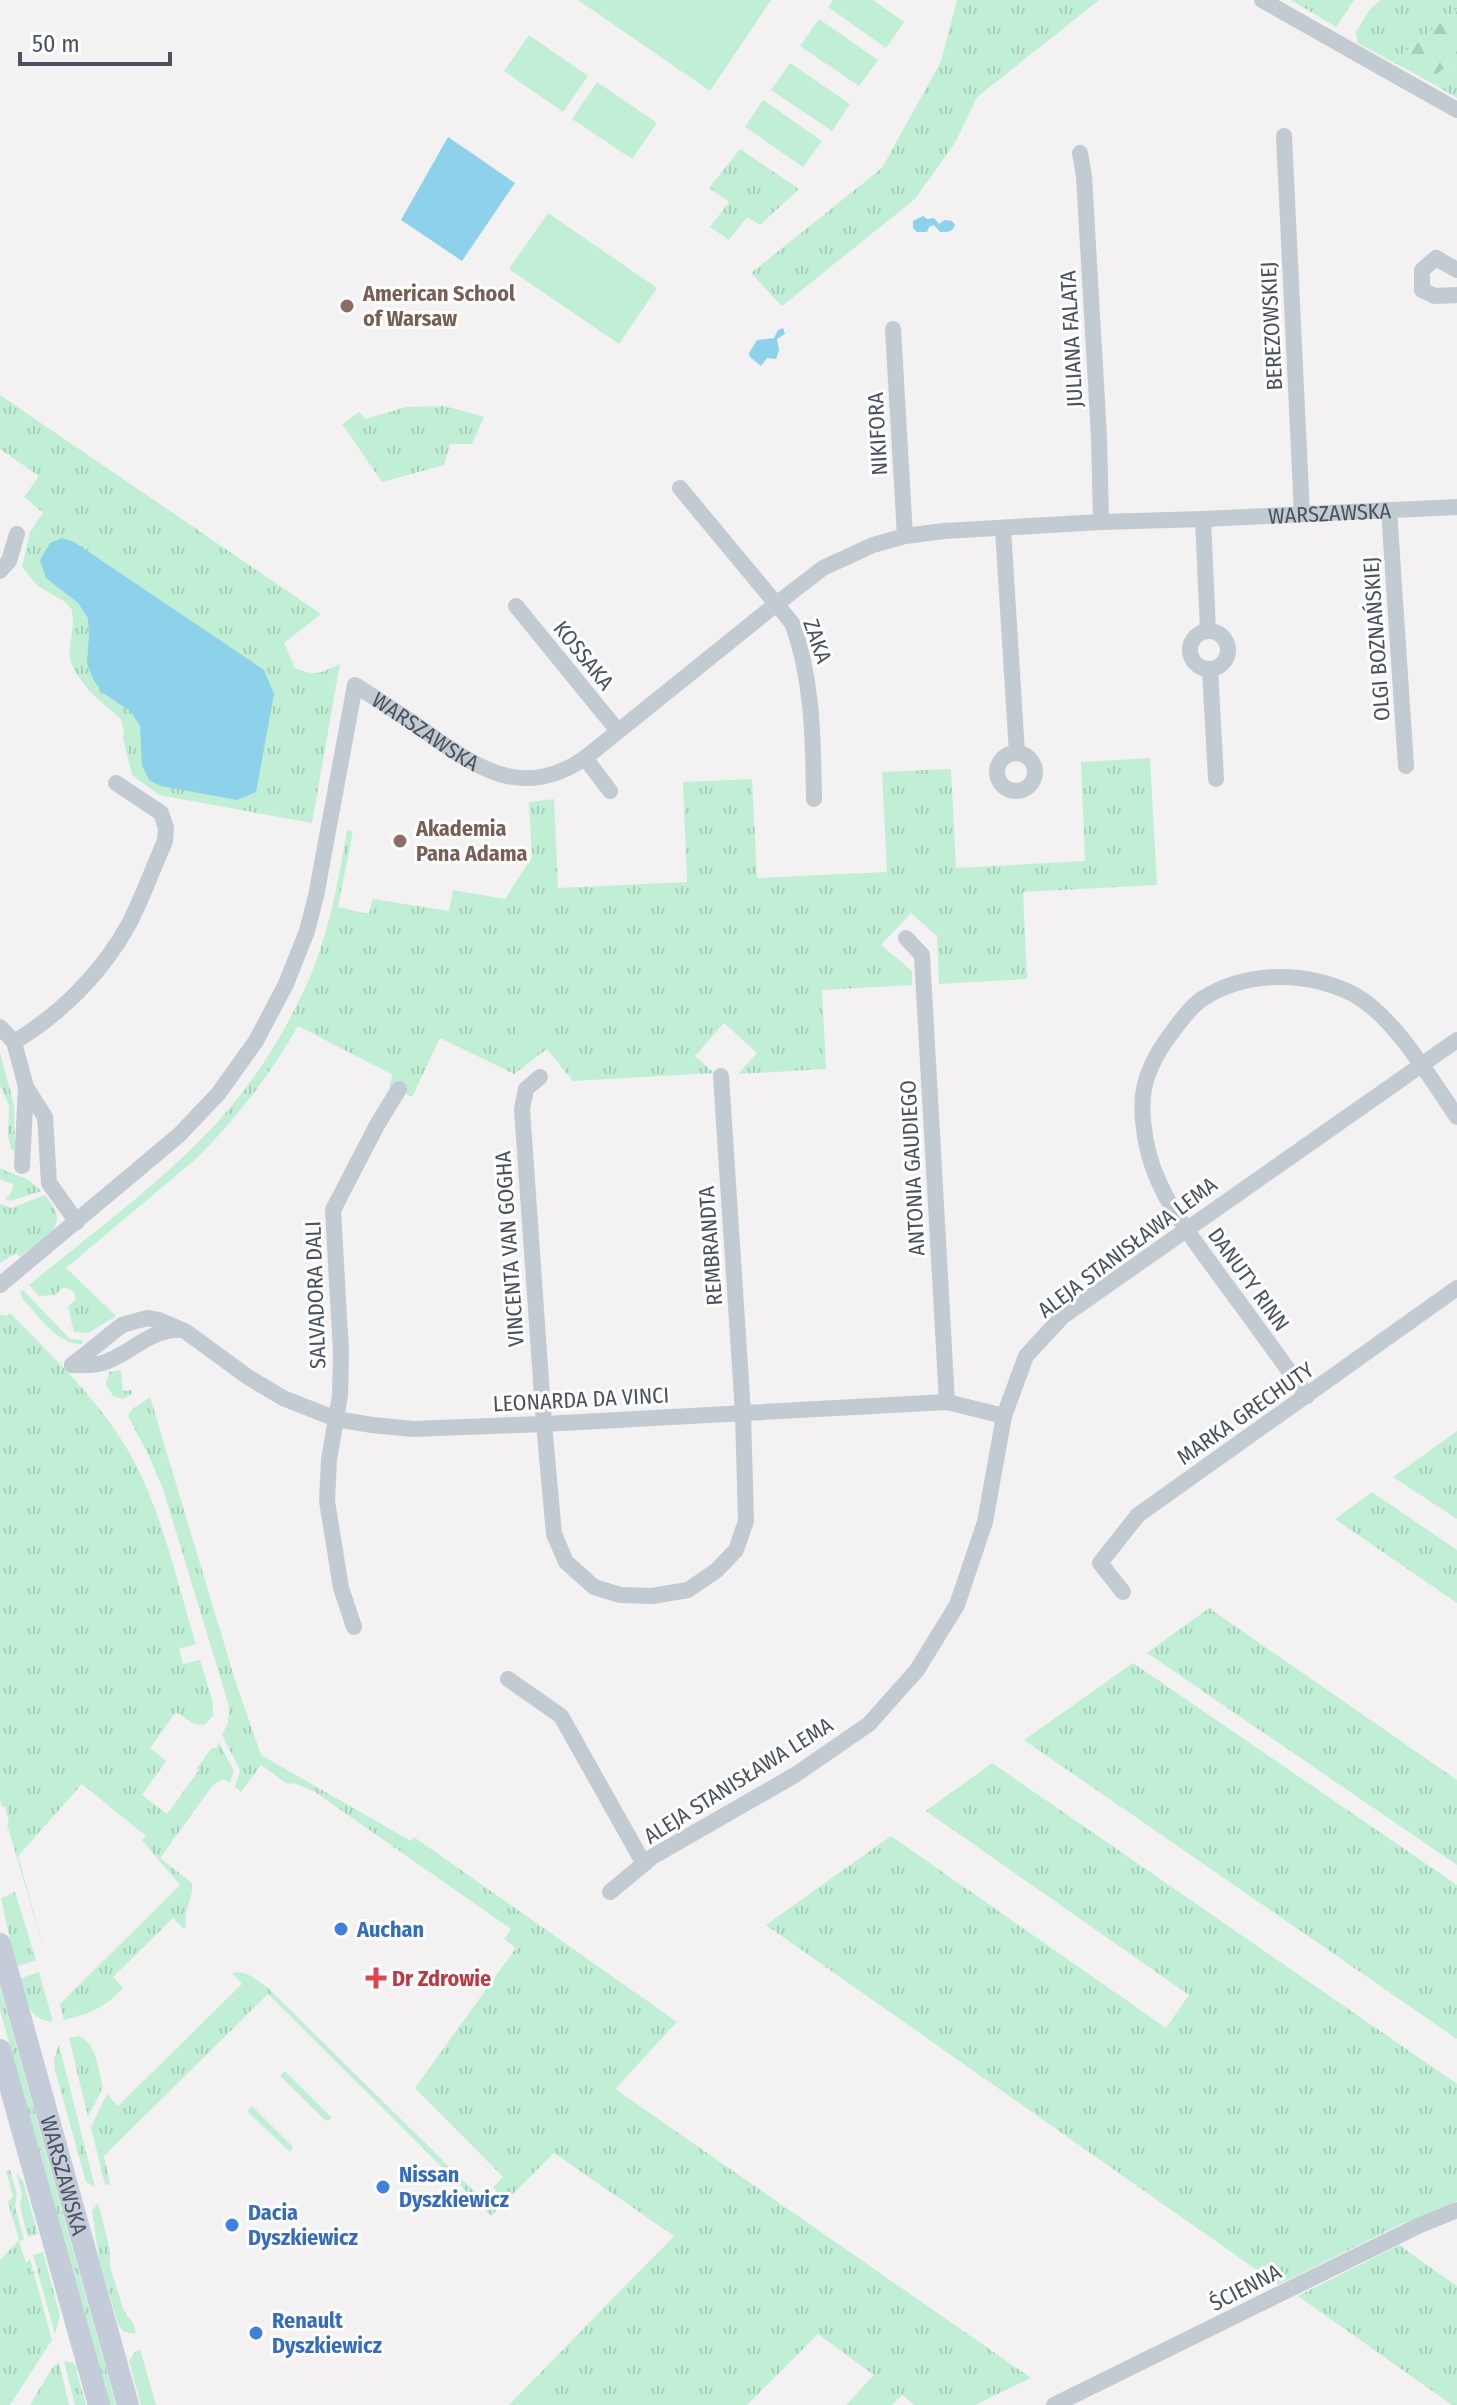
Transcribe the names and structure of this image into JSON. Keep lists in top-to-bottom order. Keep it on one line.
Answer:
{"streets":{"main road":["WARSZAWSKA"],"street":["BEREZOWSKIEJ","JULIANA FALATA","NIKIFORA","OLGI BOZNAŃSKIEJ","ZAKA","KOSSAKA","ANTONIA GAUDIEGO","REMBRANDTA","ALEJA STANISŁAWA LEMA","VINCENTA VAN GOGHA","DANUTY RINN","SALVADORA DALI","LEONARDA DA VINCI","MARKA GRECHUTY","ŚCIENNA"]},"crossings":[["BEREZOWSKIEJ","WARSZAWSKA"],["JULIANA FALATA","WARSZAWSKA"],["NIKIFORA","WARSZAWSKA"],["WARSZAWSKA","OLGI BOZNAŃSKIEJ"],["WARSZAWSKA","ZAKA"],["WARSZAWSKA","KOSSAKA"],["ANTONIA GAUDIEGO","LEONARDA DA VINCI"],["REMBRANDTA","VINCENTA VAN GOGHA"],["REMBRANDTA","LEONARDA DA VINCI"],["ALEJA STANISŁAWA LEMA","DANUTY RINN"],["ALEJA STANISŁAWA LEMA","LEONARDA DA VINCI"],["VINCENTA VAN GOGHA","LEONARDA DA VINCI"],["DANUTY RINN","MARKA GRECHUTY"],["SALVADORA DALI","LEONARDA DA VINCI"]],"places":{"other":["American School of Warsaw","Akademia Pana Adama","Auchan","Nissan Dyszkiewicz","Dacia Dyszkiewicz","Renault Dyszkiewicz"],"health":["Dr Zdrowie"]},"scale_bar":"50 m"}
